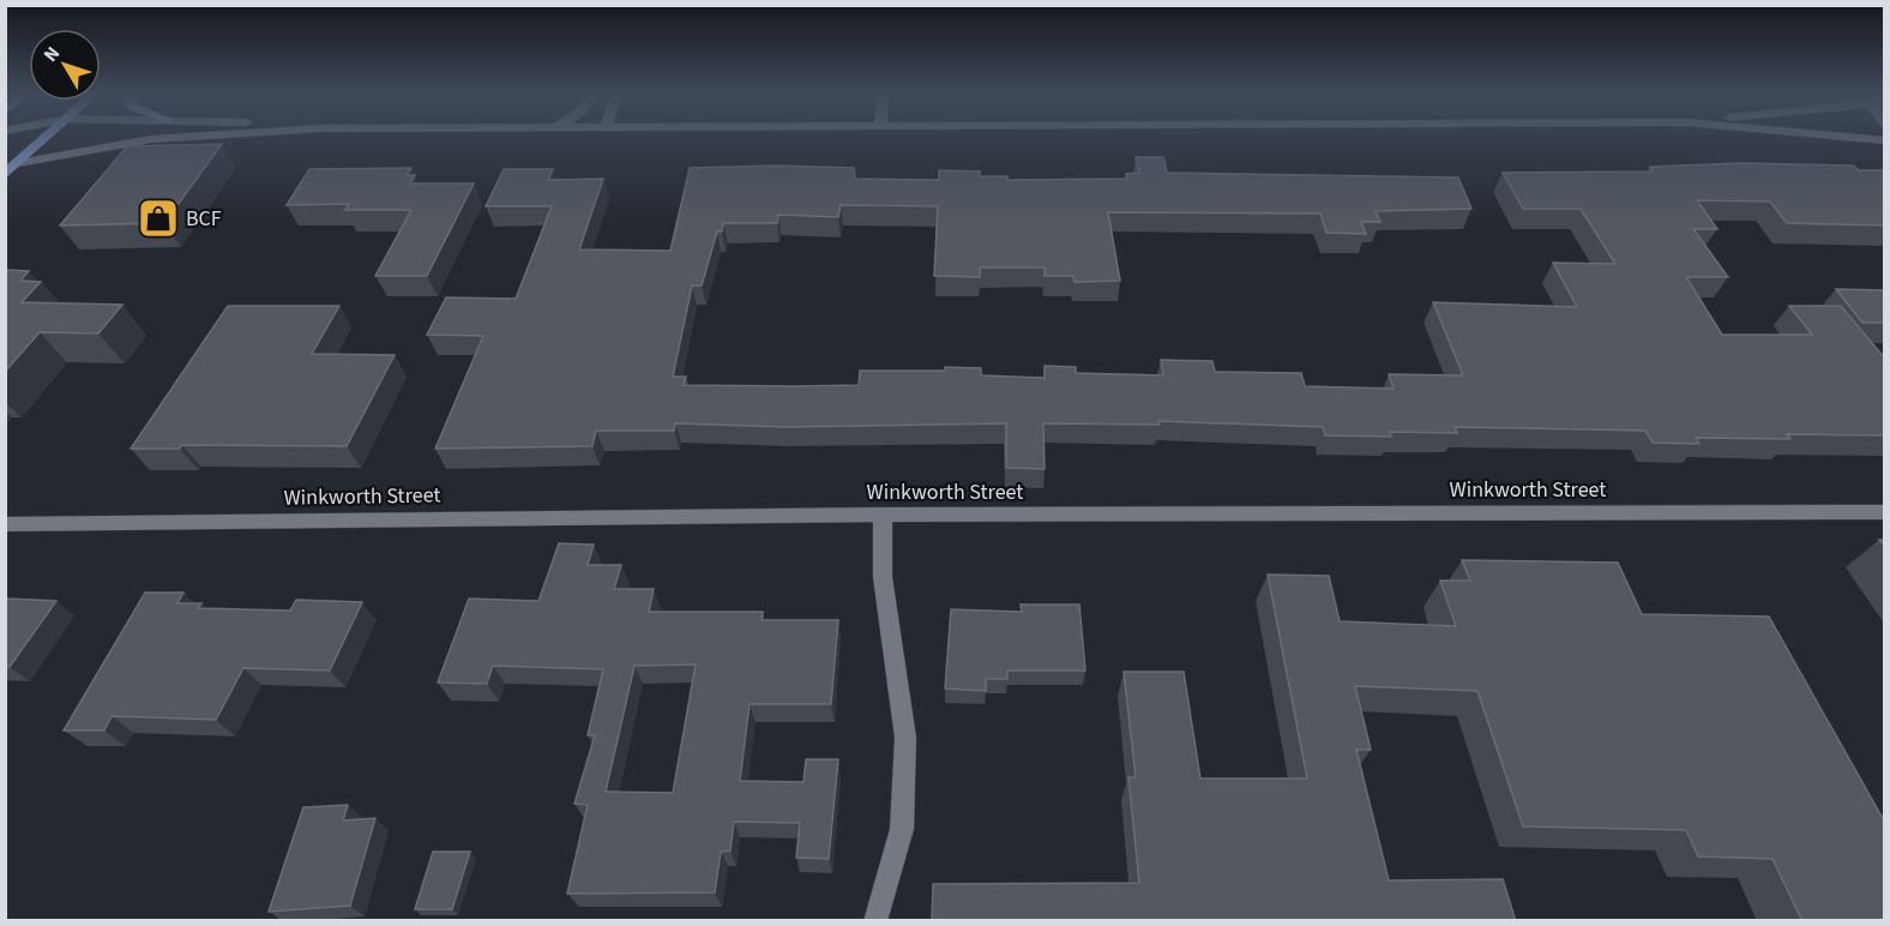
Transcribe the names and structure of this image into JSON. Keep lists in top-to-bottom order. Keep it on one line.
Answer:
{"streets":{"street":["Winkworth Street"]},"places":{"shop":["BCF"]},"north":"top left"}
